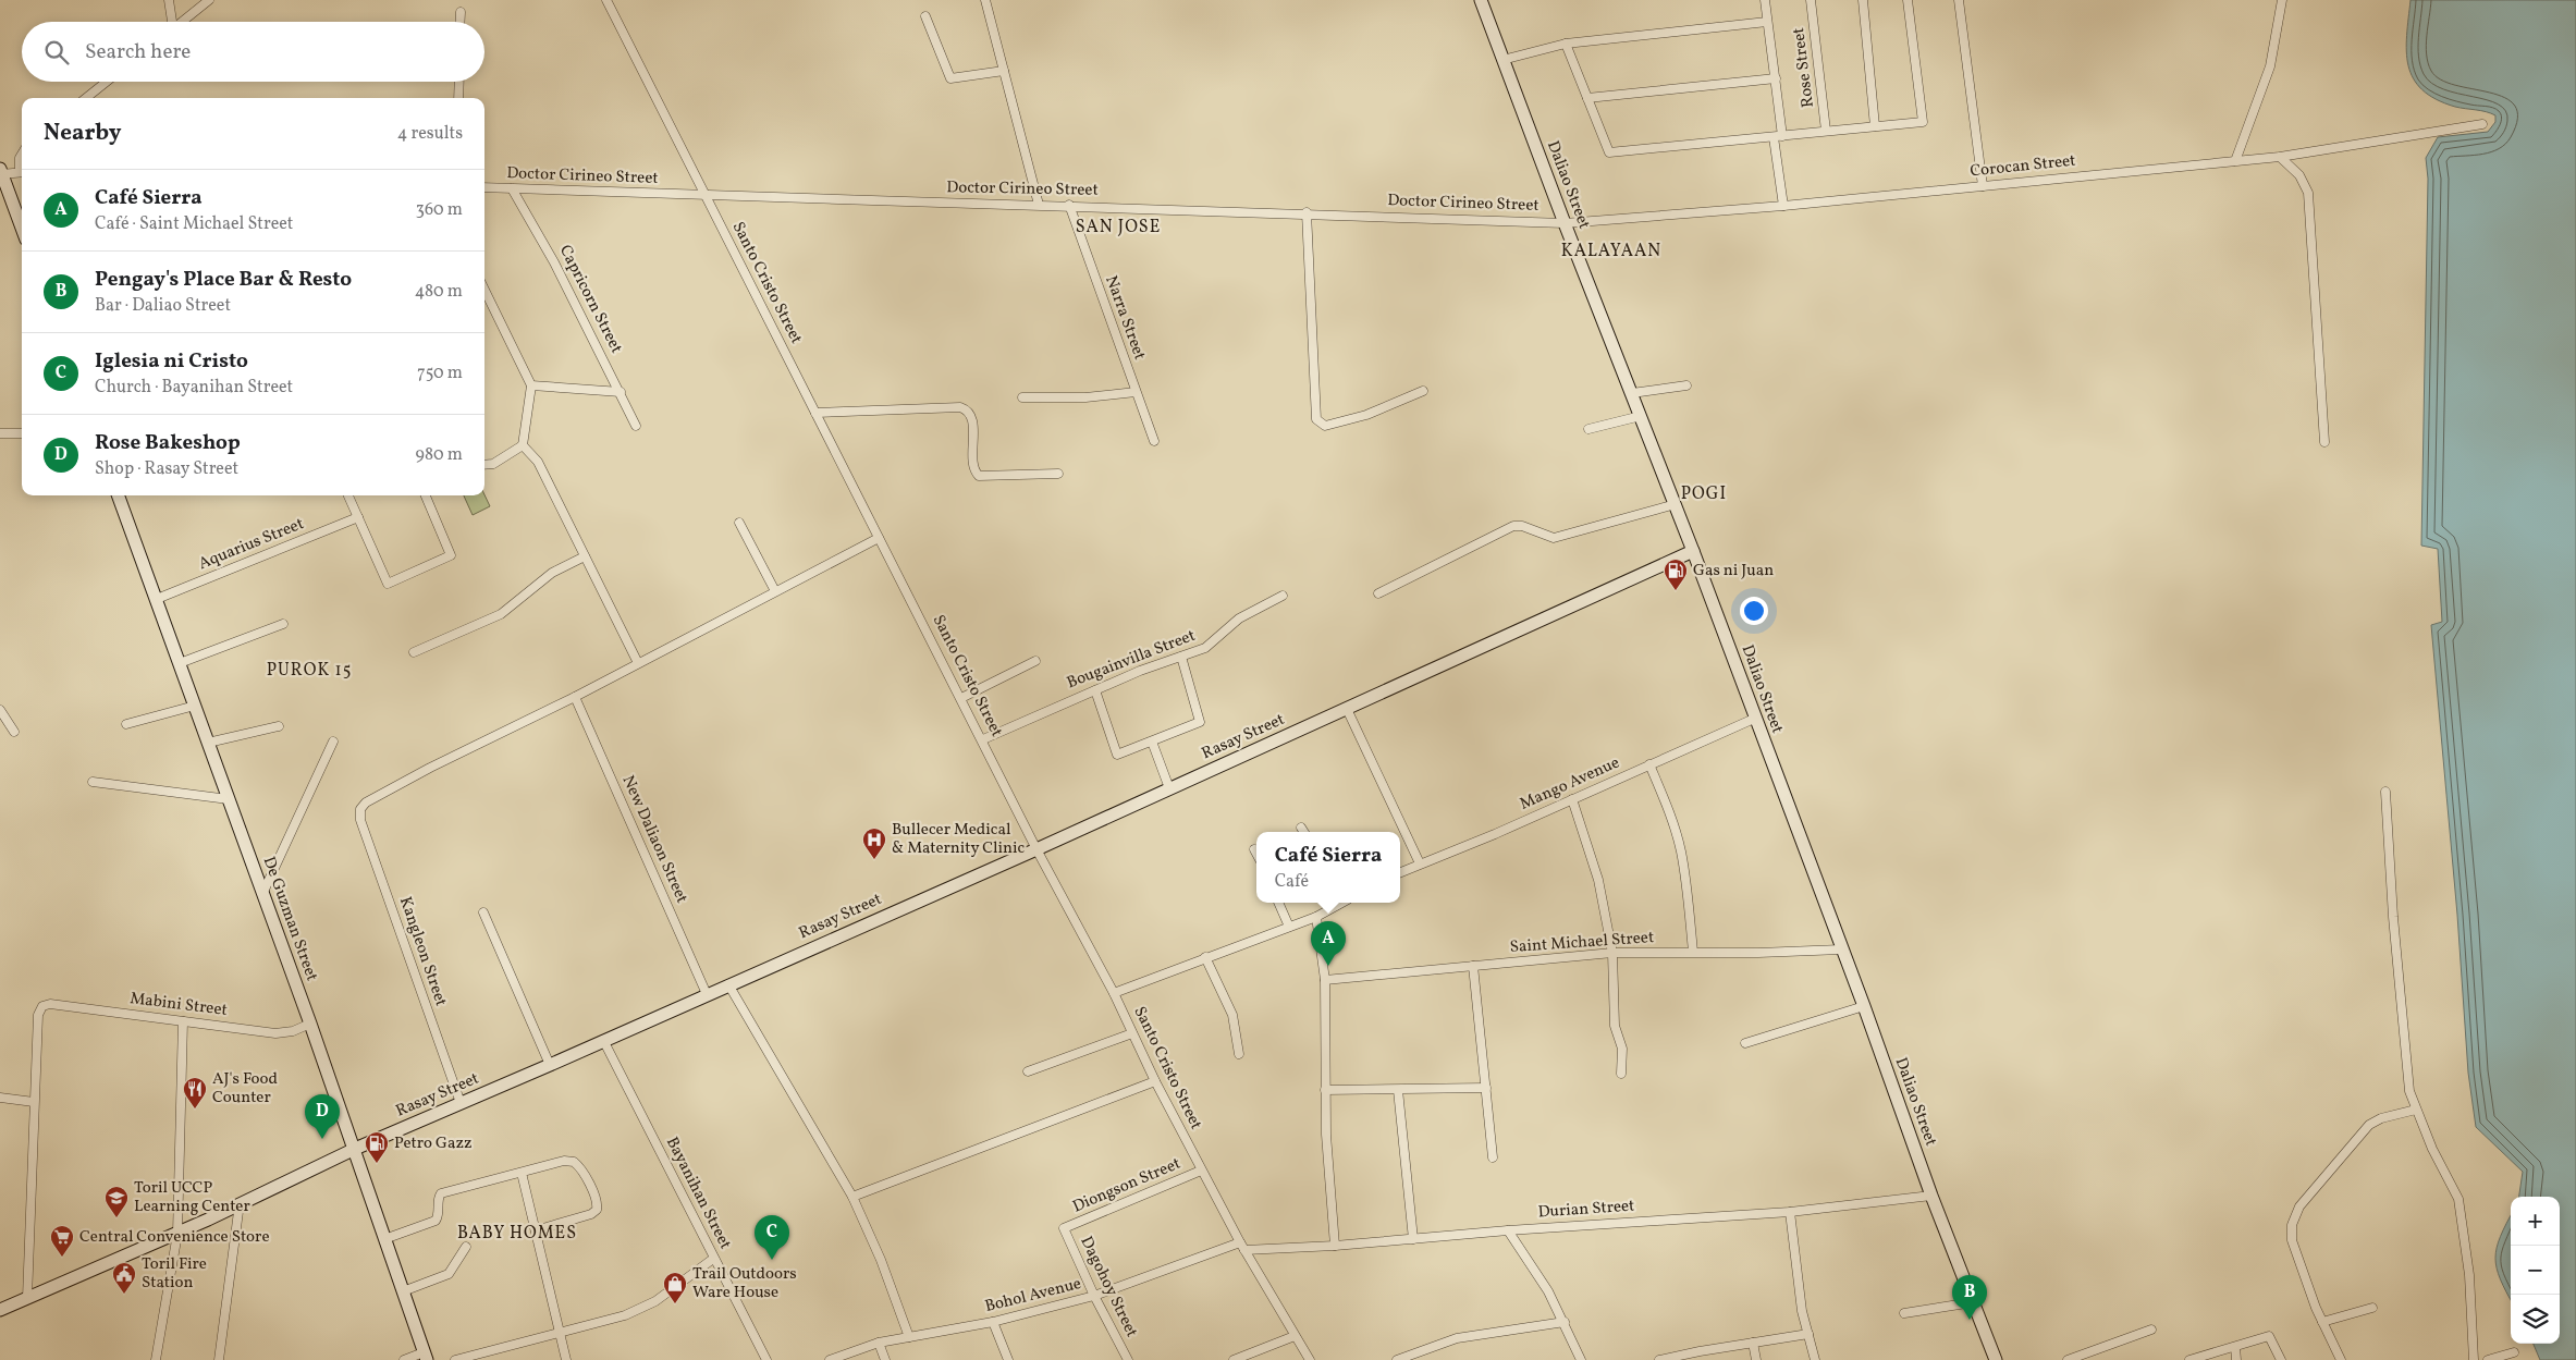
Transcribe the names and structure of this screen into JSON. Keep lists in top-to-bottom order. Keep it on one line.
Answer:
{"streets":{"street":["Rose Street","Corocan Street","Doctor Cirineo Street","Daliao Street","Santo Cristo Street","Capricorn Street","Narra Street","Aquarius Street","Bougainvilla Street","Rasay Street","Mango Avenue","New Daliaon Street","De Guzman Street","Saint Michael Street","Kangleon Street","Mabini Street","Diongson Street","Bayanihan Street","Durian Street","Dagohoy Street","Bohol Avenue"]},"crossings":[["Corocan Street","Doctor Cirineo Street"],["Corocan Street","Daliao Street"],["Doctor Cirineo Street","Daliao Street"],["Doctor Cirineo Street","Santo Cristo Street"],["Doctor Cirineo Street","Capricorn Street"],["Doctor Cirineo Street","Narra Street"],["Daliao Street","Rasay Street"],["Daliao Street","Mango Avenue"],["Daliao Street","Saint Michael Street"],["Daliao Street","Durian Street"],["Santo Cristo Street","Bougainvilla Street"],["Santo Cristo Street","Rasay Street"],["Santo Cristo Street","Diongson Street"],["Santo Cristo Street","Durian Street"],["Santo Cristo Street","Bohol Avenue"],["Aquarius Street","De Guzman Street"],["Rasay Street","New Daliaon Street"],["Rasay Street","De Guzman Street"],["Rasay Street","Kangleon Street"],["Rasay Street","Bayanihan Street"],["New Daliaon Street","Kangleon Street"],["De Guzman Street","Mabini Street"],["Diongson Street","Dagohoy Street"],["Durian Street","Bohol Avenue"],["Dagohoy Street","Bohol Avenue"]],"districts":["SAN JOSE","KALAYAAN","POGI","PUROK 15","BABY HOMES"],"places":{"fuel station":["Gas ni Juan","Petro Gazz"],"hospital":["Bullecer Medical & Maternity Clinic"],"restaurant":["AJ's Food Counter"],"school or university":["Toril UCCP Learning Center"],"supermarket":["Central Convenience Store"],"public building":["Toril Fire Station"],"shop":["Trail Outdoors Ware House"]},"page":{"search":"Search here","heading":["Nearby","4 results"],"list":[{"mark":"A","name":"Café Sierra","note":"Café · Saint Michael Street","value":"360 m"},{"mark":"B","name":"Pengay's Place Bar & Resto","note":"Bar · Daliao Street","value":"480 m"},{"mark":"C","name":"Iglesia ni Cristo","note":"Church · Bayanihan Street","value":"750 m"},{"mark":"D","name":"Rose Bakeshop","note":"Shop · Rasay Street","value":"980 m"}],"popup":["Café Sierra","Café"],"pins":["A","D","C","B"],"map_buttons":["+","−"]}}
